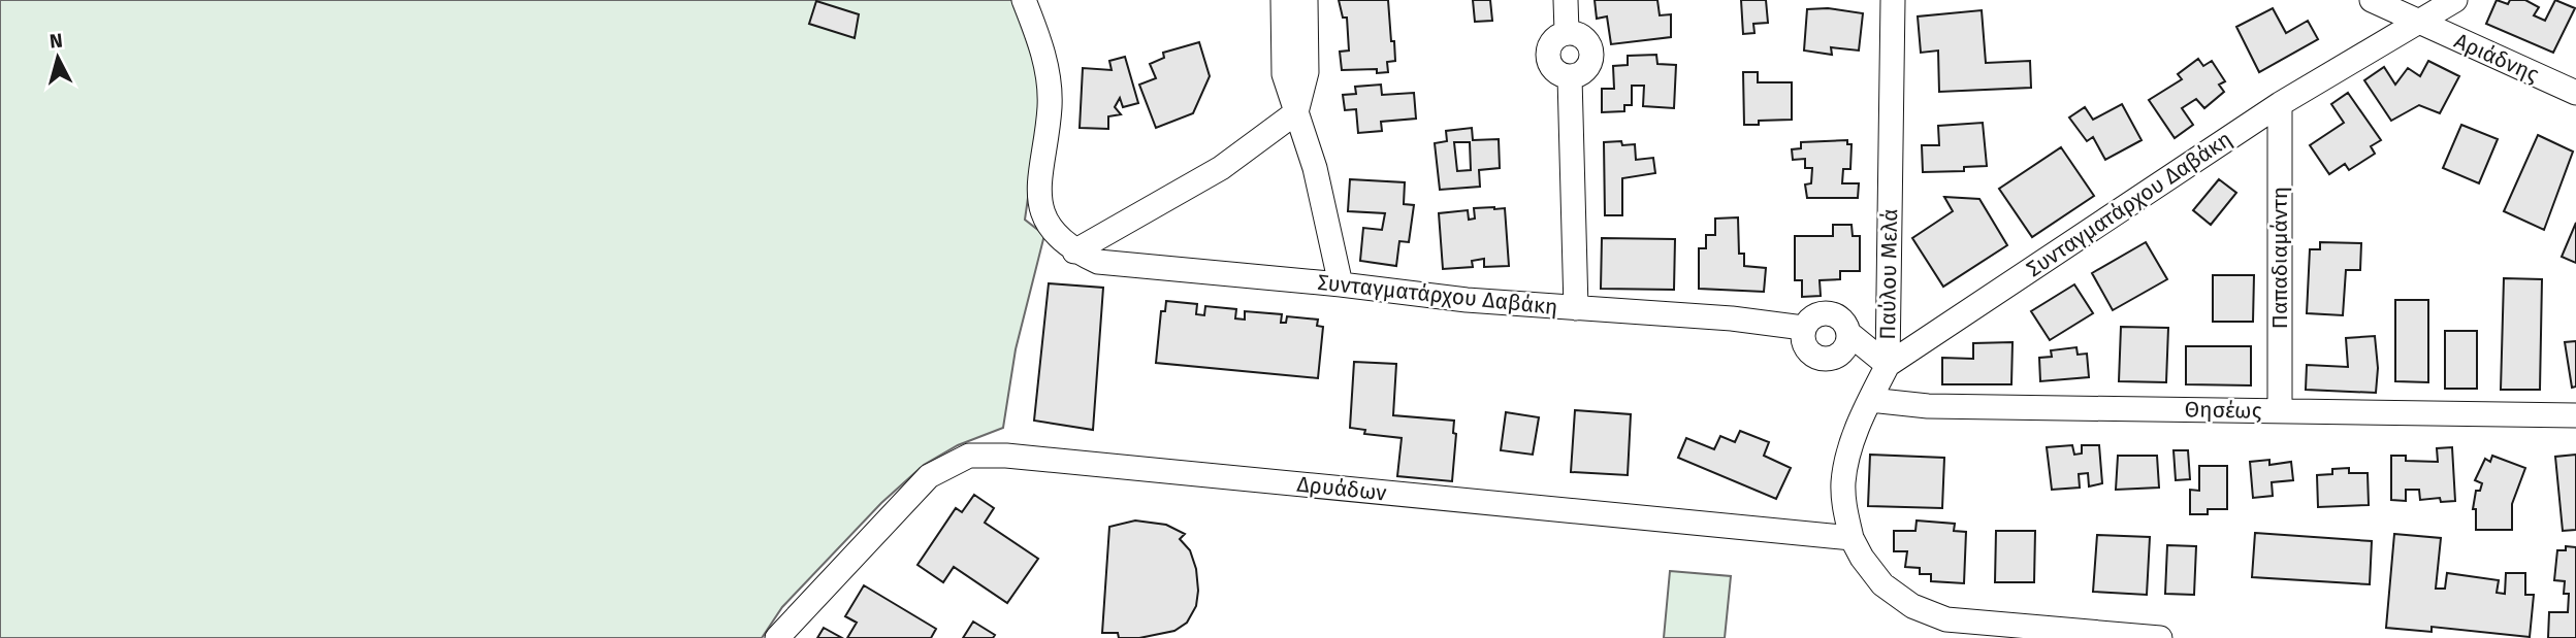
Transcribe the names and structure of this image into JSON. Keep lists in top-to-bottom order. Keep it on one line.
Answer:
{"streets":{"street":["Αριάδνης","Συνταγματάρχου Δαβάκη","Παπαδιαμάντη","Παύλου Μελά","Θησέως","Δρυάδων"]},"crossings":[["Αριάδνης","Συνταγματάρχου Δαβάκη"],["Συνταγματάρχου Δαβάκη","Παπαδιαμάντη"],["Συνταγματάρχου Δαβάκη","Παύλου Μελά"],["Παπαδιαμάντη","Θησέως"],["Παύλου Μελά","Θησέως"],["Παύλου Μελά","Δρυάδων"]],"north":"top"}
